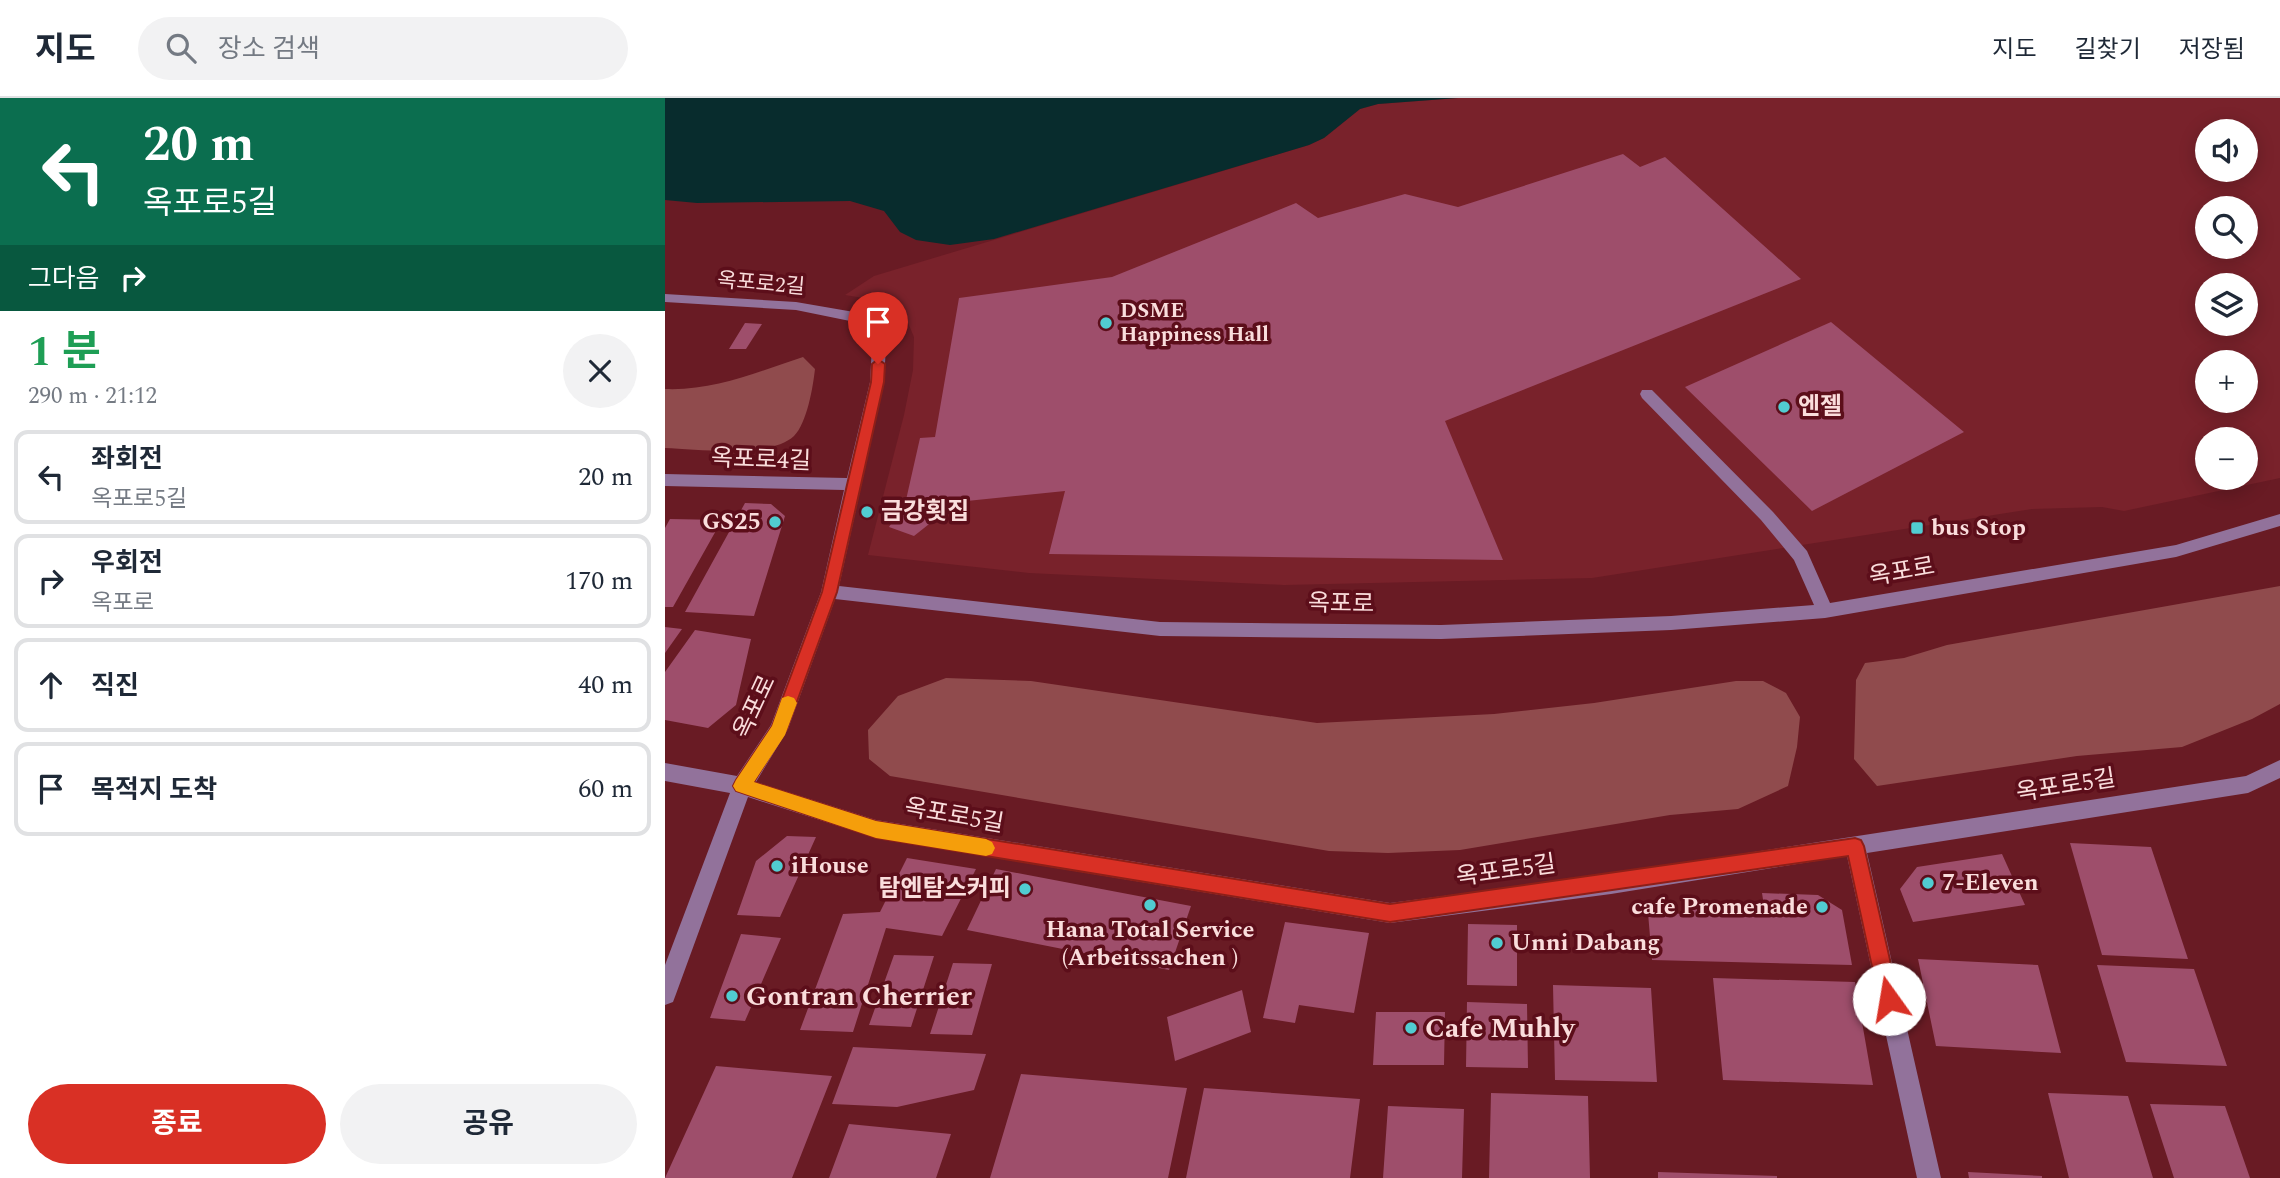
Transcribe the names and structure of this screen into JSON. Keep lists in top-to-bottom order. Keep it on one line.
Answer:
{"streets":{"street":["옥포로2길","옥포로4길","옥포로","옥포로5길"]},"crossings":[["옥포로2길","옥포로4길"],["옥포로","옥포로5길"]],"places":{"other":["DSME Happiness Hall","엔젤","금강횟집","GS25","iHouse","7-Eleven","탐엔탐스커피","Hana Total Service (Arbeitssachen )","cafe Promenade","Unni Dabang","Gontran Cherrier","Cafe Muhly"],"transit":["bus Stop"]},"page":{"header":"지도","search":"장소 검색","nav":["지도","길찾기","저장됨"],"turn":["20 m","옥포로5길"],"map_buttons":["+","−"],"then":"그다음","heading":["1 분","290 m · 21:12"],"list":[{"name":"좌회전","note":"옥포로5길","value":"20 m"},{"name":"우회전","note":"옥포로","value":"170 m"},{"name":"직진","value":"40 m"},{"name":"목적지 도착","value":"60 m"}],"buttons":["종료","공유"]}}
